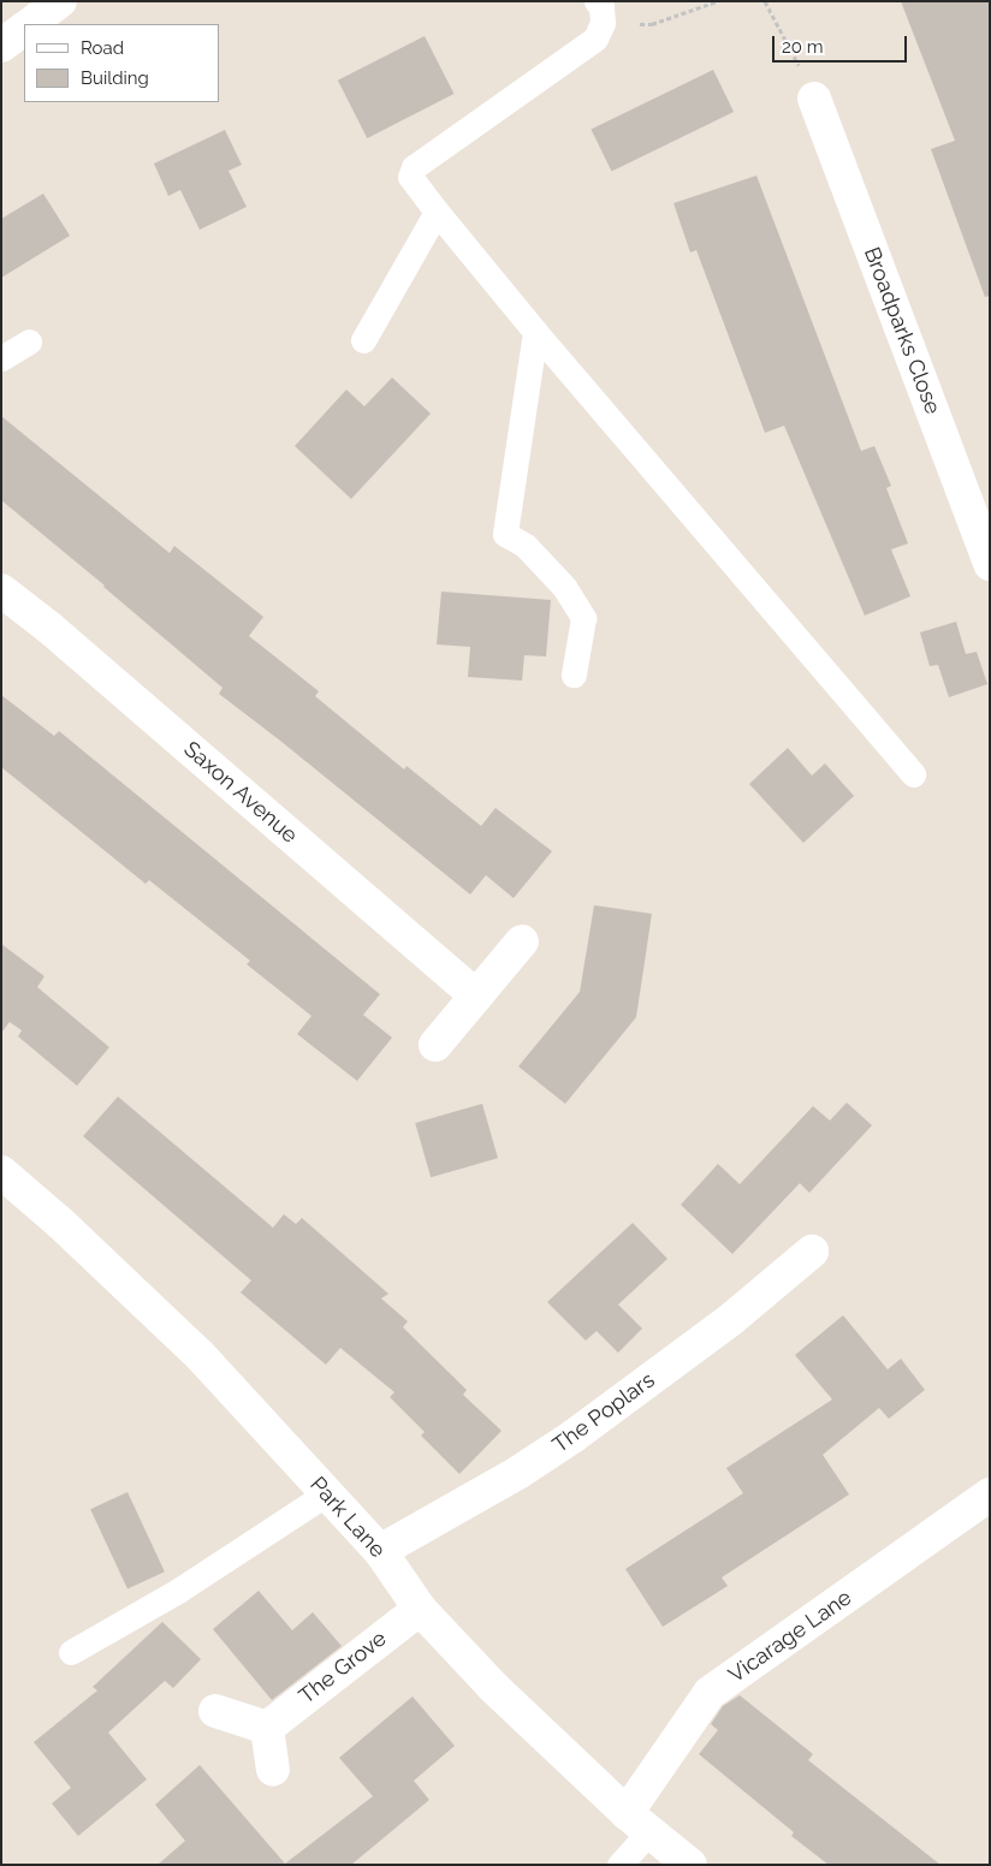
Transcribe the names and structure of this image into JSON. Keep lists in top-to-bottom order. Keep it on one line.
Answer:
{"streets":{"street":["Broadparks Close","Saxon Avenue","The Poplars","Park Lane","Vicarage Lane","The Grove"]},"crossings":[["The Poplars","Park Lane"],["Park Lane","Vicarage Lane"],["Park Lane","The Grove"]],"legend":["Road","Building"],"scale_bar":"20 m"}
